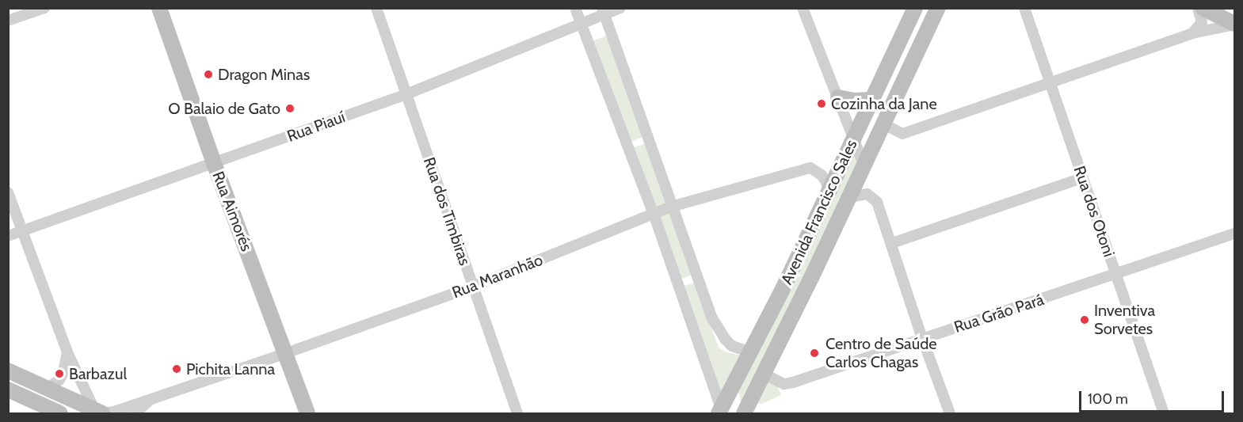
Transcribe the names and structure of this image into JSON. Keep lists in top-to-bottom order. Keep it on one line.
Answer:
{"streets":{"street":["Rua Piauí","Rua Aimorés","Rua dos Timbiras","Rua dos Otoni","Avenida Francisco Sales","Rua Maranhão","Rua Grão Pará"]},"crossings":[["Rua Piauí","Rua Aimorés"],["Rua Piauí","Rua dos Timbiras"],["Rua Aimorés","Rua Maranhão"],["Rua dos Timbiras","Rua Maranhão"],["Rua dos Otoni","Rua Grão Pará"],["Avenida Francisco Sales","Rua Maranhão"],["Avenida Francisco Sales","Rua Grão Pará"]],"places":["Dragon Minas","Cozinha da Jane","O Balaio de Gato","Inventiva Sorvetes","Centro de Saúde Carlos Chagas","Pichita Lanna","Barbazul"],"scale_bar":"100 m"}
